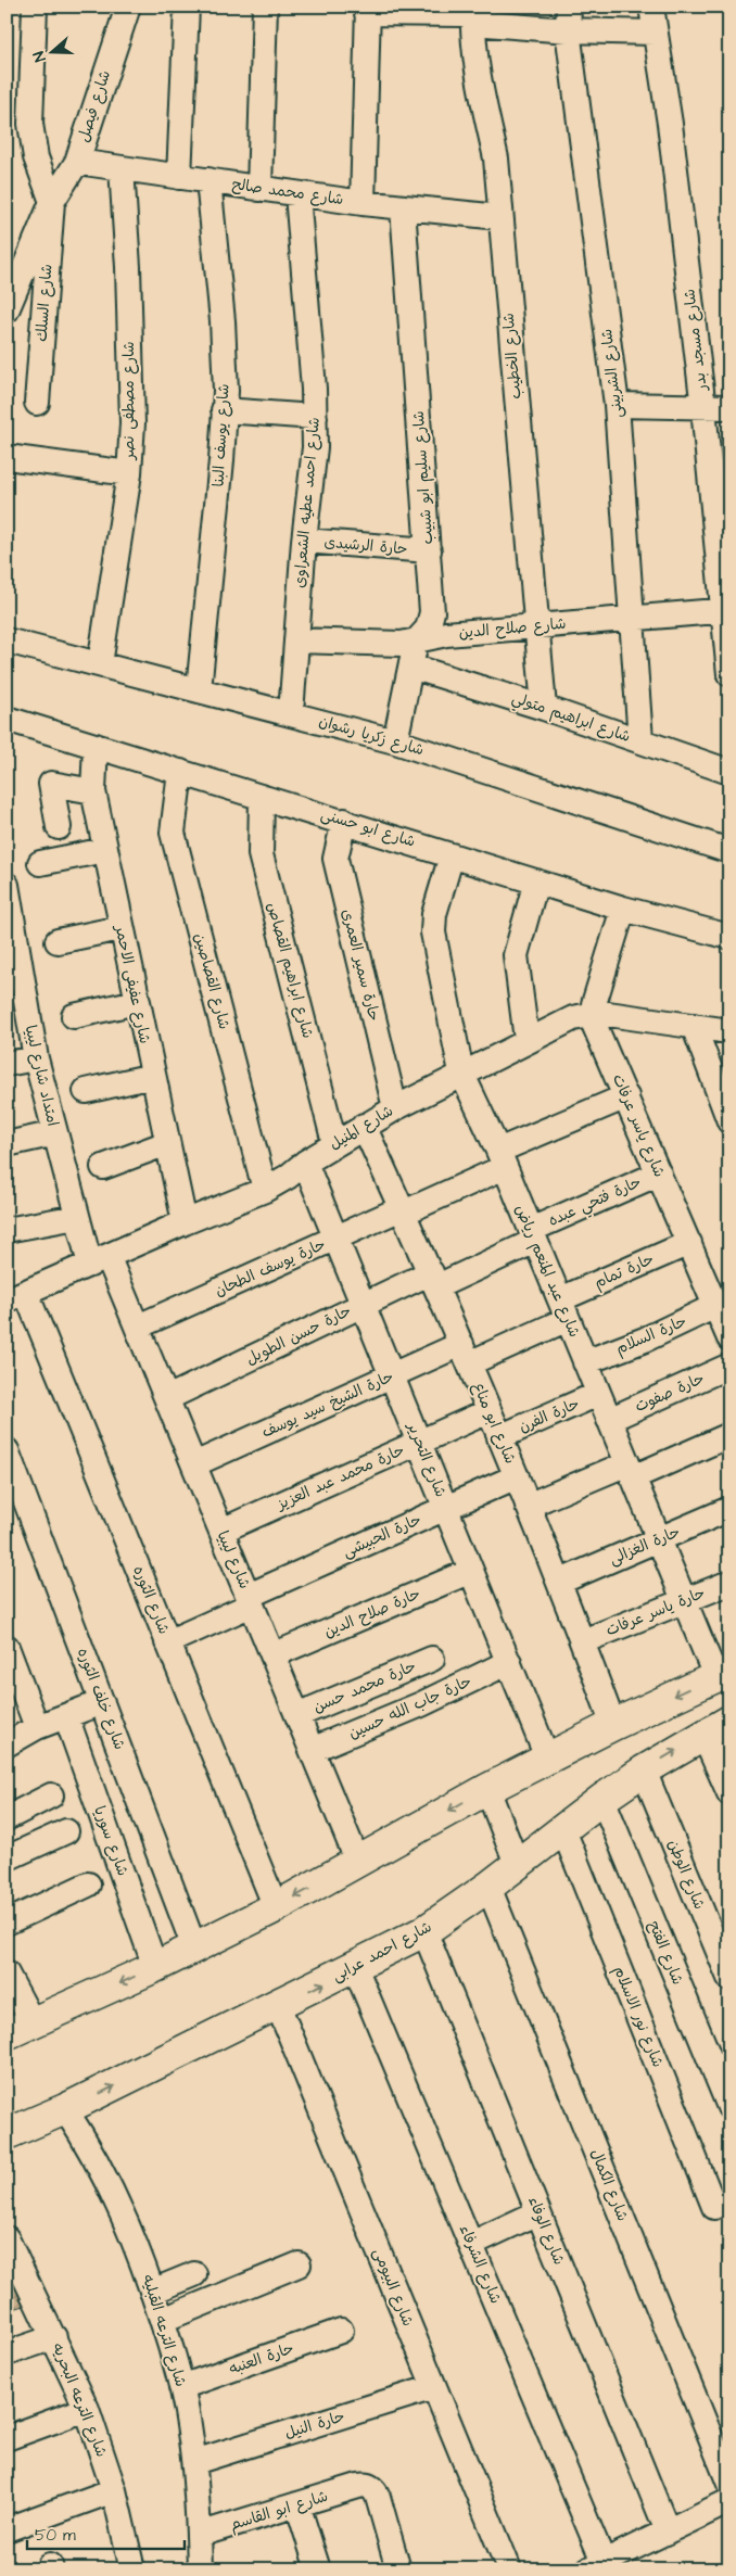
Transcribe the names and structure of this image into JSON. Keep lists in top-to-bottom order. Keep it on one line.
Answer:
{"streets":{"street":["شارع فيصل","شارع محمد صالح","شارع السلك","شارع مسجد بدر","شارع الخطيب","شارع الشربينى","شارع مصطفى نصر","شارع يوسف البنا","شارع سليم ابو شبيب","شارع احمد عطيه الشعراوى","حارة الرشيدى","شارع صلاح الدين","شارع ابراهيم متولي","شارع زكريا رشوان","شارع ابو حسنى","حارة سمير العمرى","شارع ابراهيم القصاص","شارع القصاصين","شارع عفيفى الاحمر","امتداد شارع ليبيا","شارع ياسر عرفات","شارع المنيل","حارة فتحي عبده","حارة يوسف الطحان","شارع عبد المنعم رياض","حارة تمام","حارة حسن الطويل","حارة السلام","حارة صفوت","حارة الشيخ سيد يوسف","حارة الفرن","شارع ابو مناع","شارع التحرير","حارة محمد عبد العزيز","حارة الحبيشى","حارة الغزالى","شارع ليبيا","شارع الثوره","حارة ياسر عرفات","حارة صلاح الدين","حارة محمد حسن","شارع خلف الثوره","حارة جاب الله حسين","شارع سوريا","شارع الوطن","شارع احمد عرابى","شارع الفتح","شارع نور الاسلام","شارع الكمال","شارع الوفاء","شارع الشرفاء","شارع البيومى","شارع الترعه القبليه","حارة العنبه","شارع الترعه البحريه","حارة النيل","شارع ابو القاسم"]},"crossings":[["شارع فيصل","شارع محمد صالح"],["شارع فيصل","شارع السلك"],["شارع محمد صالح","شارع الخطيب"],["شارع محمد صالح","شارع مصطفى نصر"],["شارع محمد صالح","شارع يوسف البنا"],["شارع محمد صالح","شارع سليم ابو شبيب"],["شارع محمد صالح","شارع احمد عطيه الشعراوى"],["شارع مسجد بدر","شارع صلاح الدين"],["شارع الخطيب","شارع صلاح الدين"],["شارع الخطيب","شارع ابراهيم متولي"],["شارع الشربينى","شارع صلاح الدين"],["شارع الشربينى","شارع ابراهيم متولي"],["شارع مصطفى نصر","شارع زكريا رشوان"],["شارع يوسف البنا","شارع زكريا رشوان"],["شارع سليم ابو شبيب","حارة الرشيدى"],["شارع سليم ابو شبيب","شارع صلاح الدين"],["شارع سليم ابو شبيب","شارع ابراهيم متولي"],["شارع سليم ابو شبيب","شارع زكريا رشوان"],["شارع احمد عطيه الشعراوى","حارة الرشيدى"],["شارع احمد عطيه الشعراوى","شارع صلاح الدين"],["شارع احمد عطيه الشعراوى","شارع زكريا رشوان"],["شارع ابو حسنى","حارة سمير العمرى"],["شارع ابو حسنى","شارع ابراهيم القصاص"],["شارع ابو حسنى","شارع القصاصين"],["شارع ابو حسنى","شارع عفيفى الاحمر"],["شارع ابو حسنى","شارع عبد المنعم رياض"],["حارة سمير العمرى","شارع المنيل"],["شارع ابراهيم القصاص","شارع المنيل"],["شارع القصاصين","شارع المنيل"],["شارع عفيفى الاحمر","شارع المنيل"],["امتداد شارع ليبيا","شارع المنيل"],["امتداد شارع ليبيا","شارع ليبيا"],["شارع ياسر عرفات","شارع المنيل"],["شارع ياسر عرفات","حارة فتحي عبده"],["شارع ياسر عرفات","حارة يوسف الطحان"],["شارع ياسر عرفات","حارة تمام"],["شارع ياسر عرفات","حارة السلام"],["شارع المنيل","شارع عبد المنعم رياض"],["شارع المنيل","شارع ابو مناع"],["شارع المنيل","شارع التحرير"],["شارع المنيل","شارع ليبيا"],["شارع المنيل","شارع الثوره"],["حارة فتحي عبده","شارع عبد المنعم رياض"],["حارة فتحي عبده","حارة حسن الطويل"],["حارة فتحي عبده","شارع ابو مناع"],["حارة يوسف الطحان","شارع عبد المنعم رياض"],["حارة يوسف الطحان","شارع ابو مناع"],["حارة يوسف الطحان","شارع التحرير"],["حارة يوسف الطحان","شارع ليبيا"],["شارع عبد المنعم رياض","حارة تمام"],["شارع عبد المنعم رياض","حارة السلام"],["شارع عبد المنعم رياض","حارة صفوت"],["شارع عبد المنعم رياض","حارة الفرن"],["شارع عبد المنعم رياض","حارة الغزالى"],["شارع عبد المنعم رياض","حارة ياسر عرفات"],["حارة تمام","حارة الشيخ سيد يوسف"],["حارة تمام","شارع ابو مناع"],["حارة حسن الطويل","شارع ابو مناع"],["حارة حسن الطويل","شارع التحرير"],["حارة حسن الطويل","شارع ليبيا"],["حارة الشيخ سيد يوسف","شارع ابو مناع"],["حارة الشيخ سيد يوسف","شارع التحرير"],["حارة الشيخ سيد يوسف","شارع ليبيا"],["حارة الفرن","شارع ابو مناع"],["شارع ابو مناع","حارة محمد عبد العزيز"],["شارع ابو مناع","حارة الحبيشى"],["شارع ابو مناع","حارة الغزالى"],["شارع ابو مناع","حارة ياسر عرفات"],["شارع التحرير","حارة محمد عبد العزيز"],["شارع التحرير","حارة الحبيشى"],["شارع التحرير","حارة صلاح الدين"],["شارع التحرير","حارة جاب الله حسين"],["حارة محمد عبد العزيز","شارع ليبيا"],["حارة الحبيشى","شارع ليبيا"],["حارة الحبيشى","شارع الثوره"],["شارع ليبيا","حارة صلاح الدين"],["شارع ليبيا","حارة محمد حسن"],["شارع ليبيا","حارة جاب الله حسين"],["شارع الوطن","شارع احمد عرابى"],["شارع احمد عرابى","شارع الفتح"],["شارع احمد عرابى","شارع نور الاسلام"],["شارع احمد عرابى","شارع الكمال"],["شارع احمد عرابى","شارع الوفاء"],["شارع احمد عرابى","شارع الشرفاء"],["شارع احمد عرابى","شارع البيومى"],["شارع احمد عرابى","شارع الترعه القبليه"],["شارع البيومى","حارة النيل"],["شارع الترعه القبليه","حارة العنبه"],["شارع الترعه القبليه","حارة النيل"],["شارع الترعه القبليه","شارع ابو القاسم"]],"scale_bar":"50 m","north":"left"}
